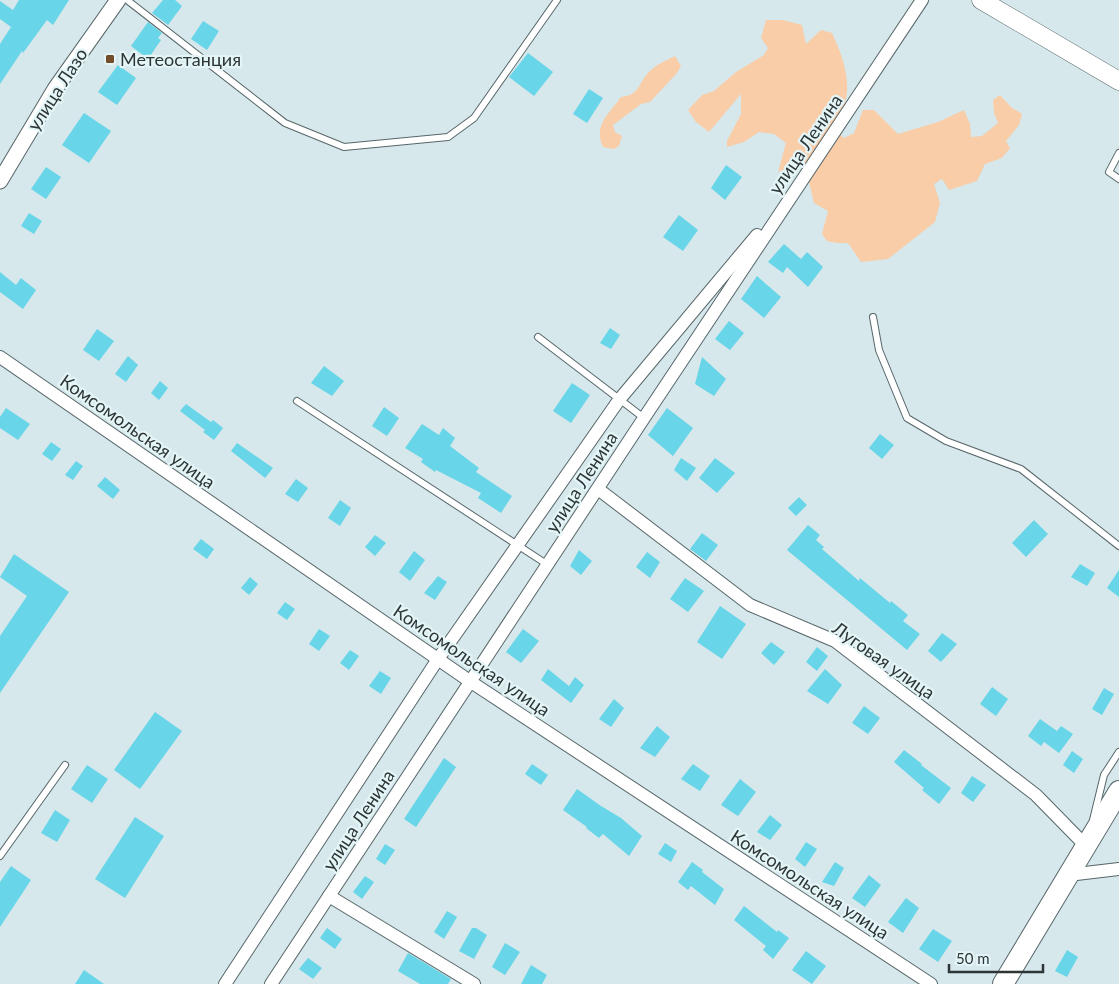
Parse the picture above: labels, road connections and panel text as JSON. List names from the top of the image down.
{
  "streets": {
    "street": [
      "улица Лазо",
      "улица Ленина",
      "Комсомольская улица",
      "Луговая улица"
    ]
  },
  "crossings": [
    ["улица Ленина", "Комсомольская улица"],
    ["улица Ленина", "Луговая улица"]
  ],
  "places": {
    "transit": ["Метеостанция"]
  },
  "scale_bar": "50 m"
}
